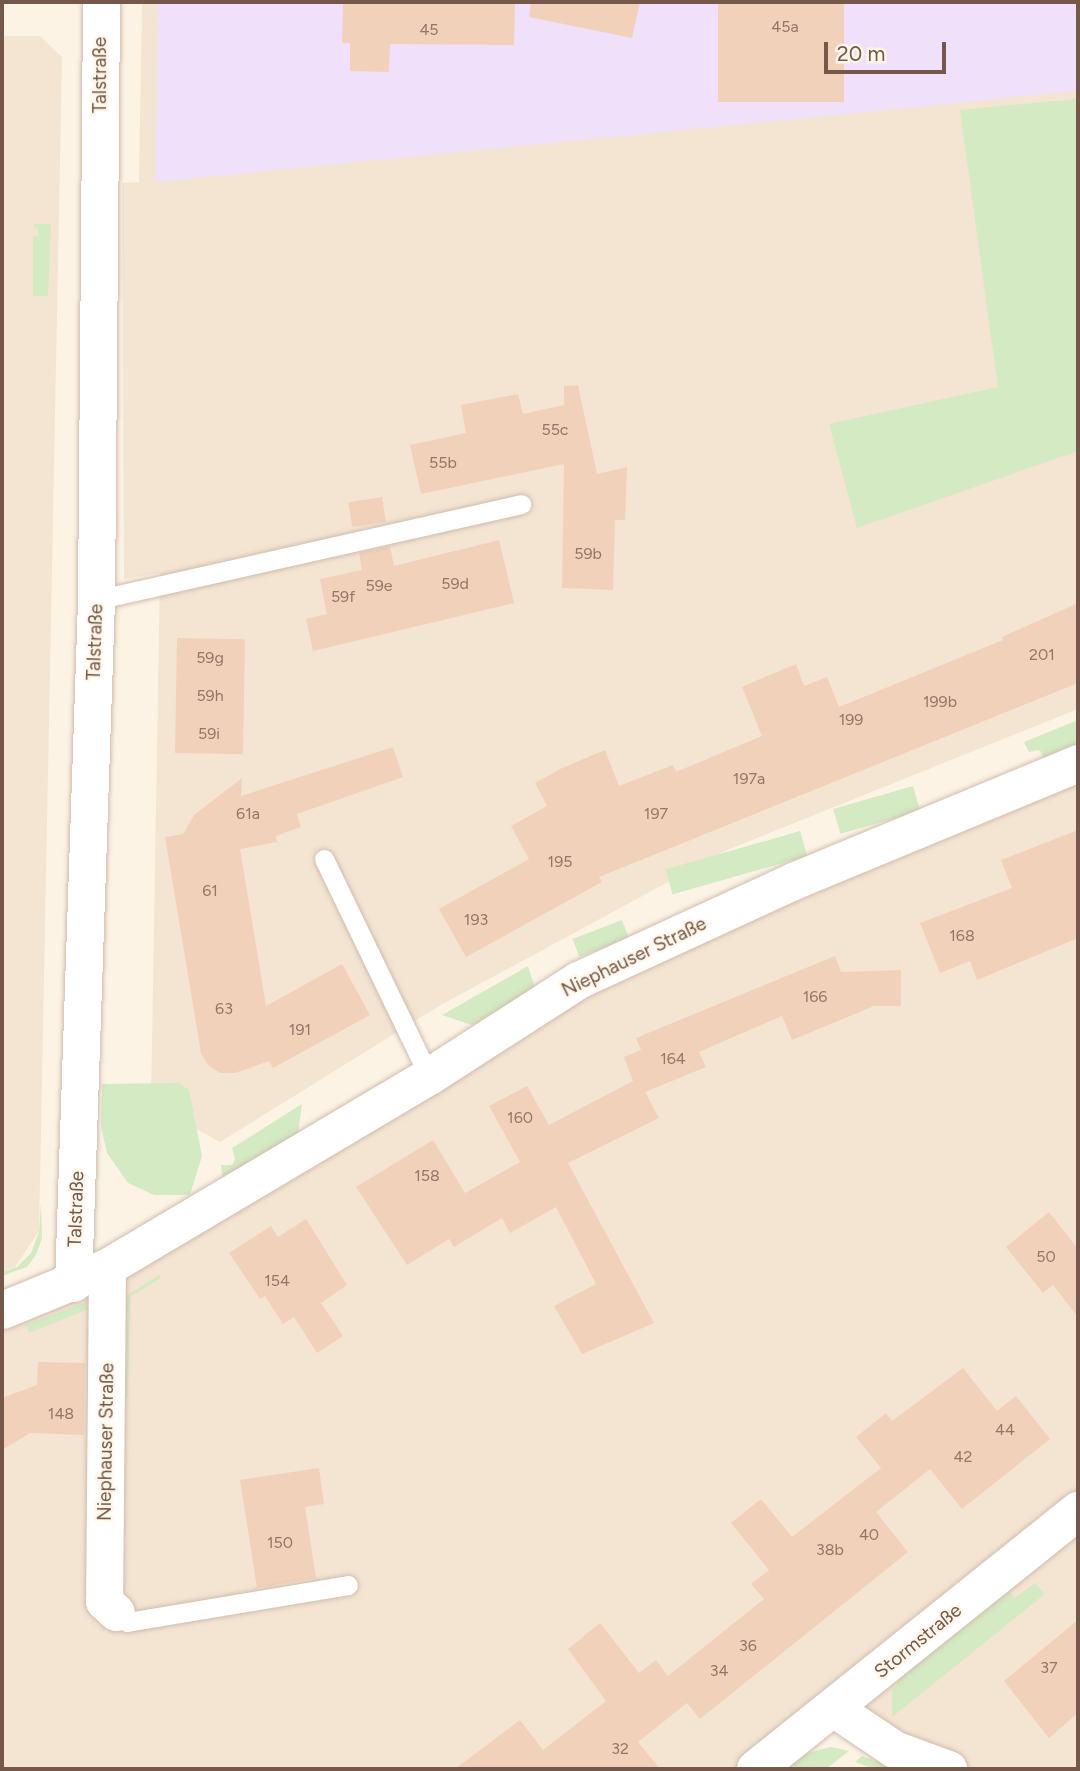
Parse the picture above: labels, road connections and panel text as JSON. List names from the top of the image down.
{
  "streets": {
    "street": ["Talstraße", "Niephauser Straße", "Stormstraße"]
  },
  "crossings": [
    ["Talstraße", "Niephauser Straße"]
  ],
  "house_numbers": [
    "45a",
    "45",
    "55c",
    "55b",
    "59b",
    "59d",
    "59e",
    "59f",
    "201",
    "59g",
    "59h",
    "199b",
    "199",
    "59i",
    "197a",
    "61a",
    "197",
    "195",
    "61",
    "193",
    "168",
    "166",
    "63",
    "191",
    "164",
    "160",
    "158",
    "50",
    "154",
    "148",
    "44",
    "42",
    "40",
    "150",
    "38b",
    "36",
    "37",
    "34",
    "32"
  ],
  "scale_bar": "20 m"
}
